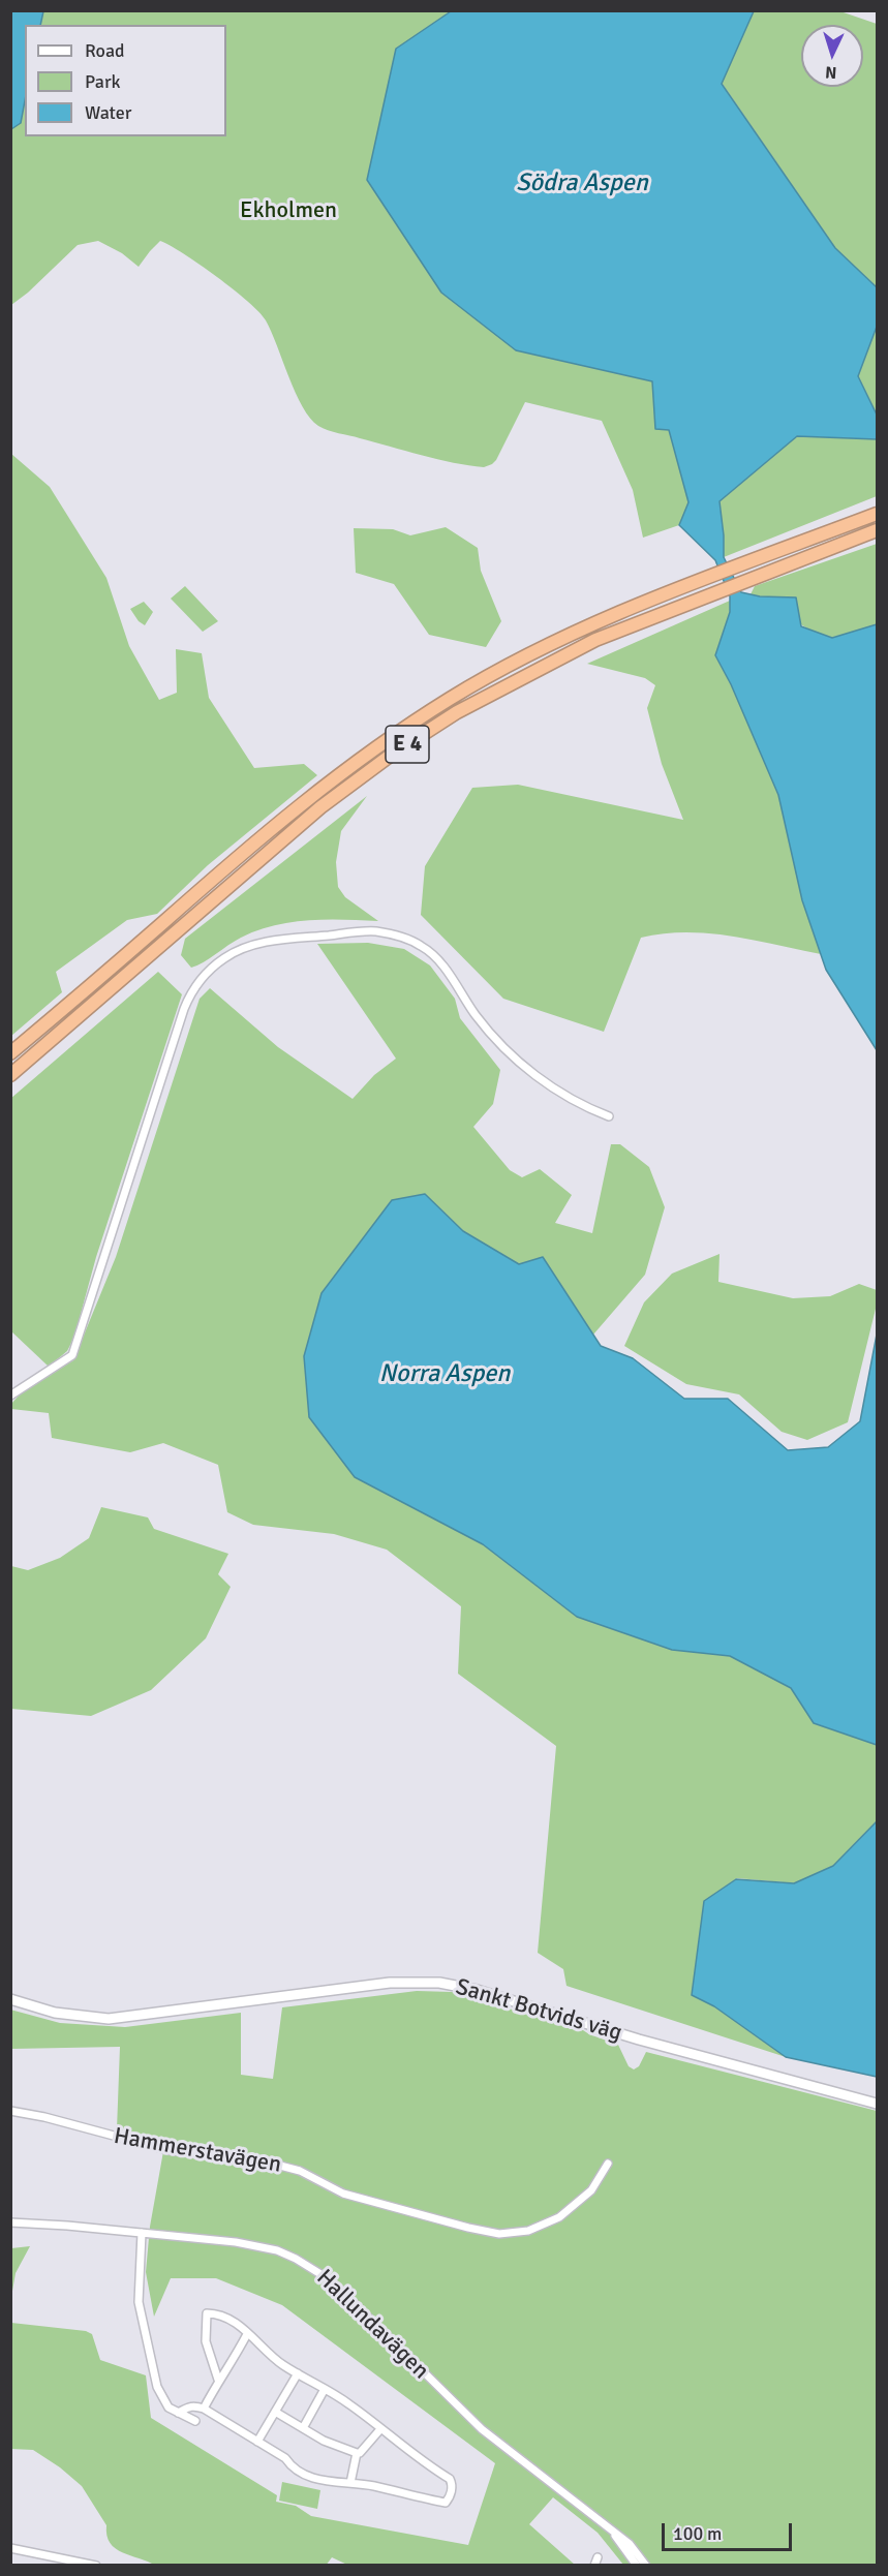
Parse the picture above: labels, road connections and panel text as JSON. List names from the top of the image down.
{
  "streets": {
    "highway": ["E 4"],
    "main road": ["Sankt Botvids väg"],
    "street": ["Hammerstavägen", "Hallundavägen"]
  },
  "water": ["Södra Aspen", "Norra Aspen"],
  "parks": ["Ekholmen"],
  "legend": ["Road", "Park", "Water"],
  "scale_bar": "100 m",
  "north": "bottom"
}
